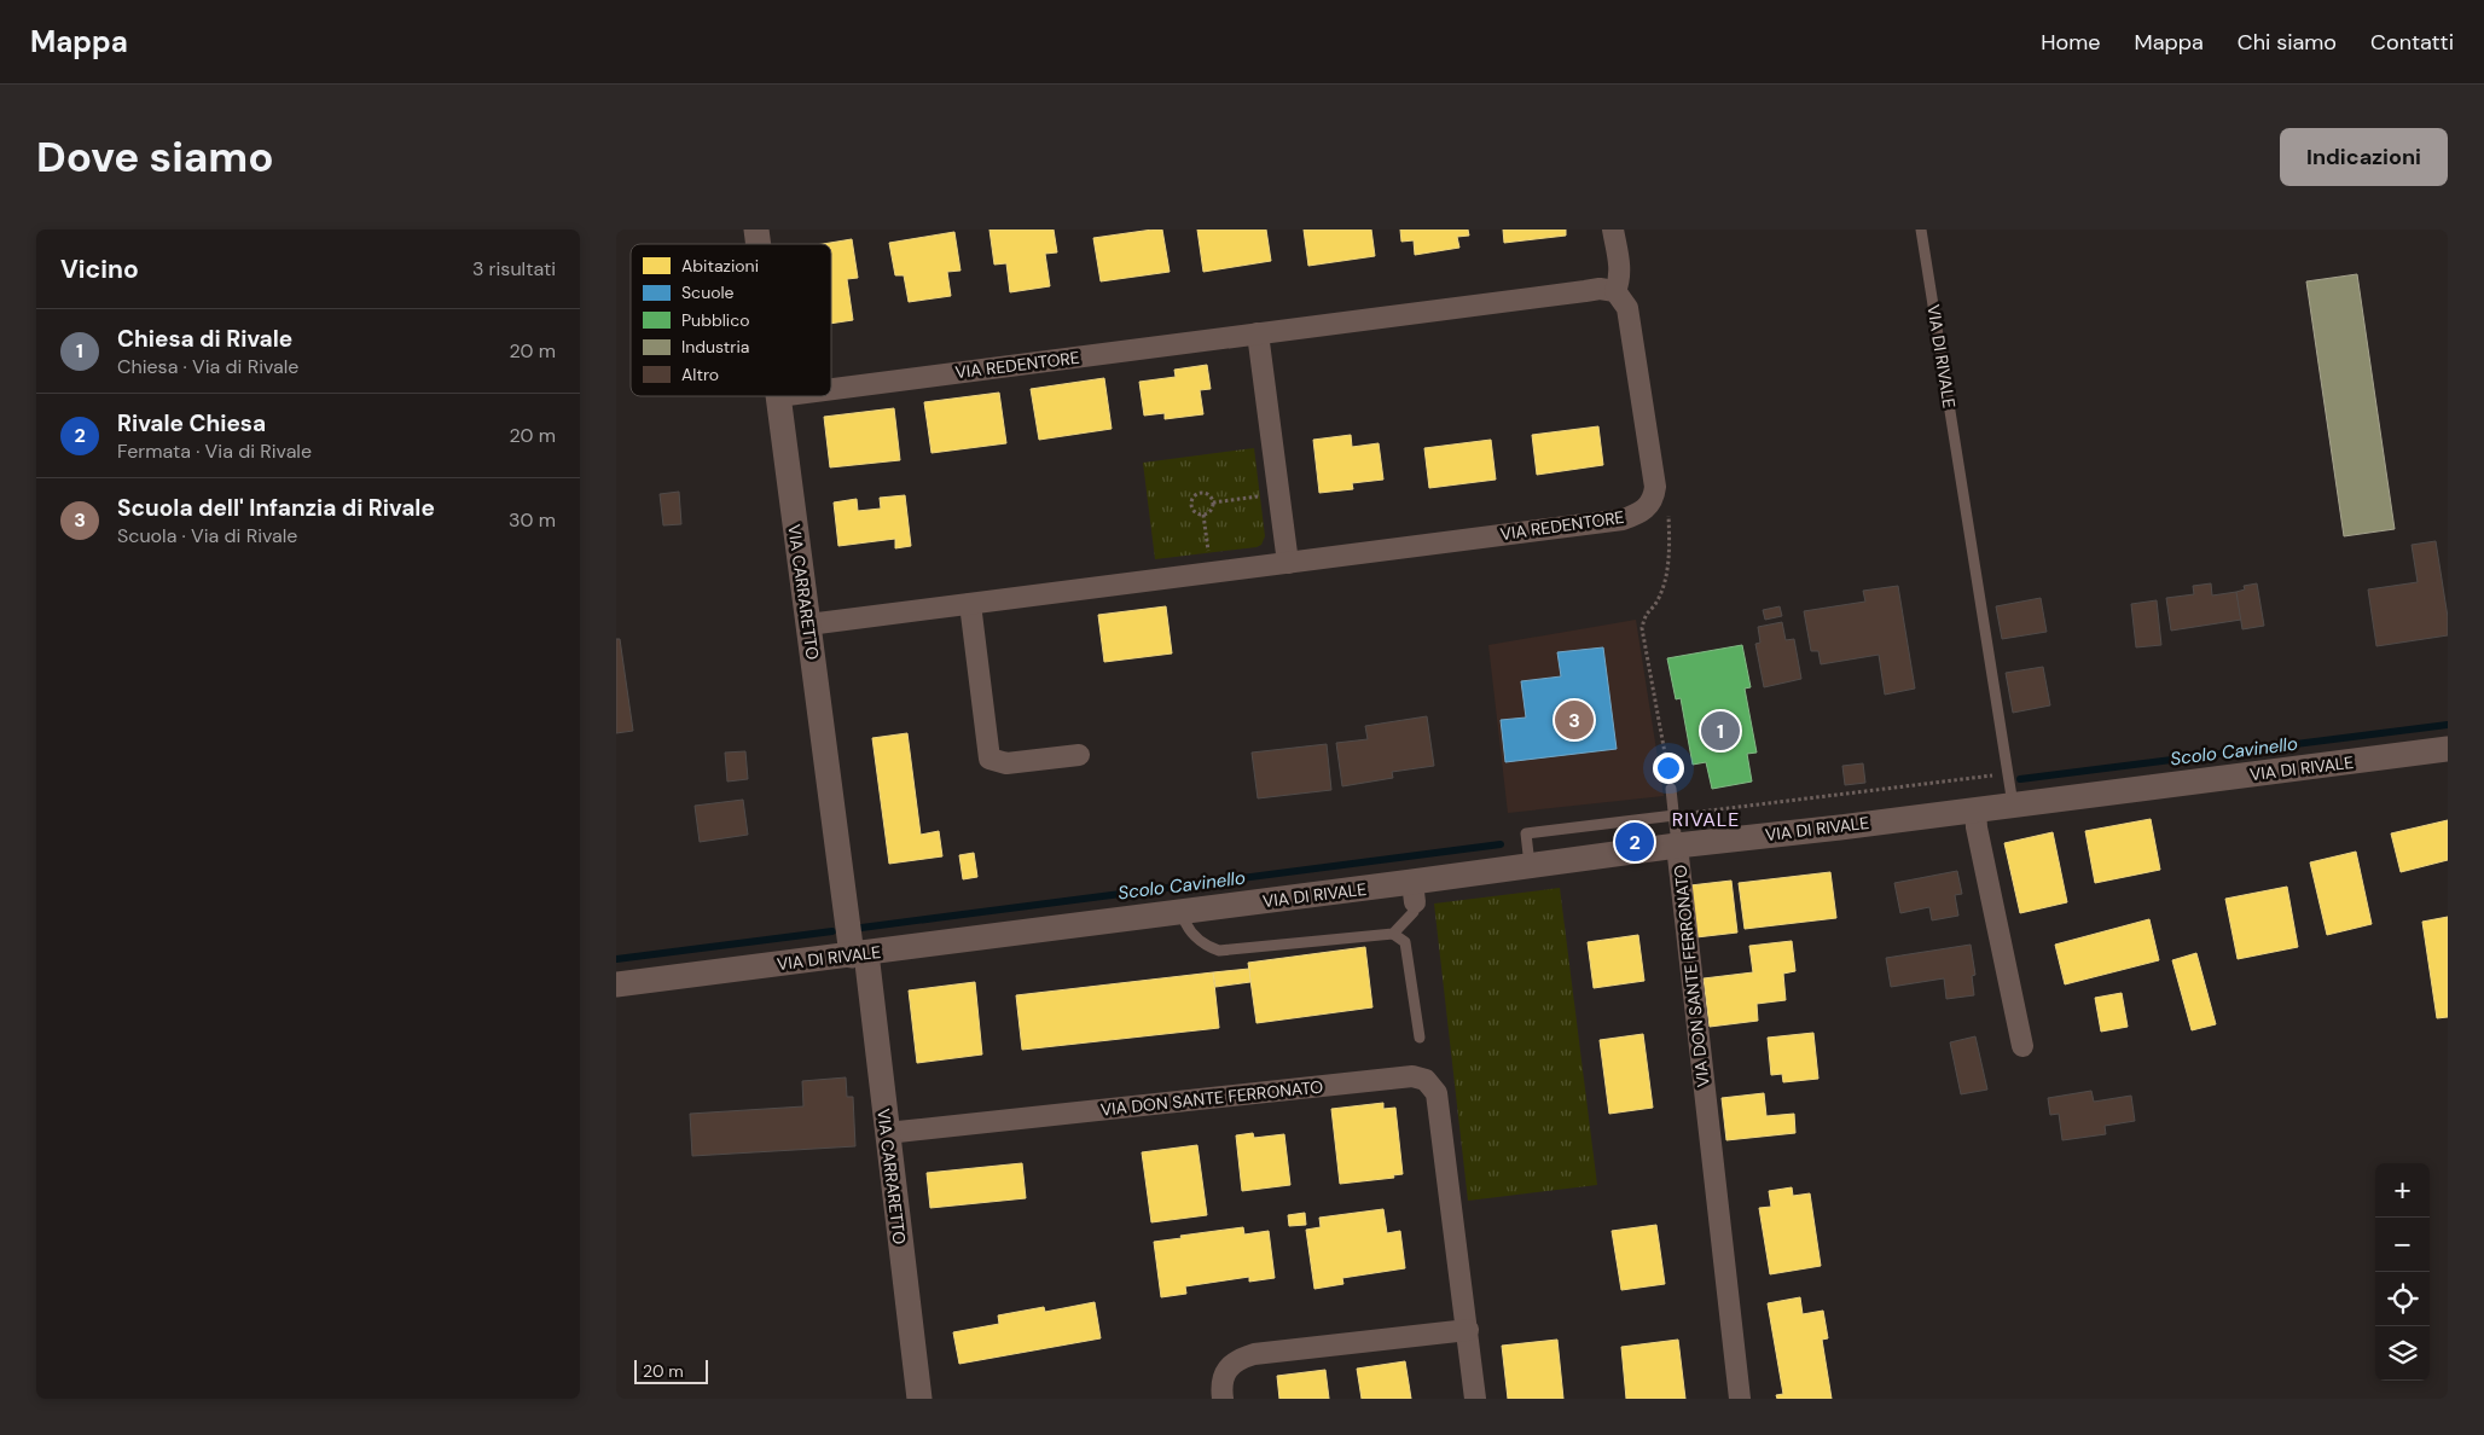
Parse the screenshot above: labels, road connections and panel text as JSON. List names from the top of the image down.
{
  "streets": {
    "street": [
      "VIA DI RIVALE",
      "VIA REDENTORE",
      "VIA CARRARETTO",
      "VIA DON SANTE FERRONATO"
    ]
  },
  "crossings": [
    ["VIA DI RIVALE", "VIA CARRARETTO"],
    ["VIA DI RIVALE", "VIA DON SANTE FERRONATO"],
    ["VIA REDENTORE", "VIA CARRARETTO"],
    ["VIA CARRARETTO", "VIA DON SANTE FERRONATO"]
  ],
  "districts": ["RIVALE"],
  "water": ["Scolo Cavinello"],
  "legend": [
    "Abitazioni",
    "Scuole",
    "Pubblico",
    "Industria",
    "Altro"
  ],
  "scale_bar": "20 m",
  "page": {
    "header": "Mappa",
    "nav": [
      "Home",
      "Mappa",
      "Chi siamo",
      "Contatti"
    ],
    "buttons": "Indicazioni",
    "title": "Dove siamo",
    "heading": ["Vicino", "3 risultati"],
    "list": [
      {
        "mark": "1",
        "name": "Chiesa di Rivale",
        "note": "Chiesa · Via di Rivale",
        "value": "20 m"
      },
      {
        "mark": "2",
        "name": "Rivale Chiesa",
        "note": "Fermata · Via di Rivale",
        "value": "20 m"
      },
      {
        "mark": "3",
        "name": "Scuola dell' Infanzia di Rivale",
        "note": "Scuola · Via di Rivale",
        "value": "30 m"
      }
    ],
    "pins": ["3", "1", "2"],
    "map_buttons": ["+", "−"],
    "scale": "20 m"
  }
}
